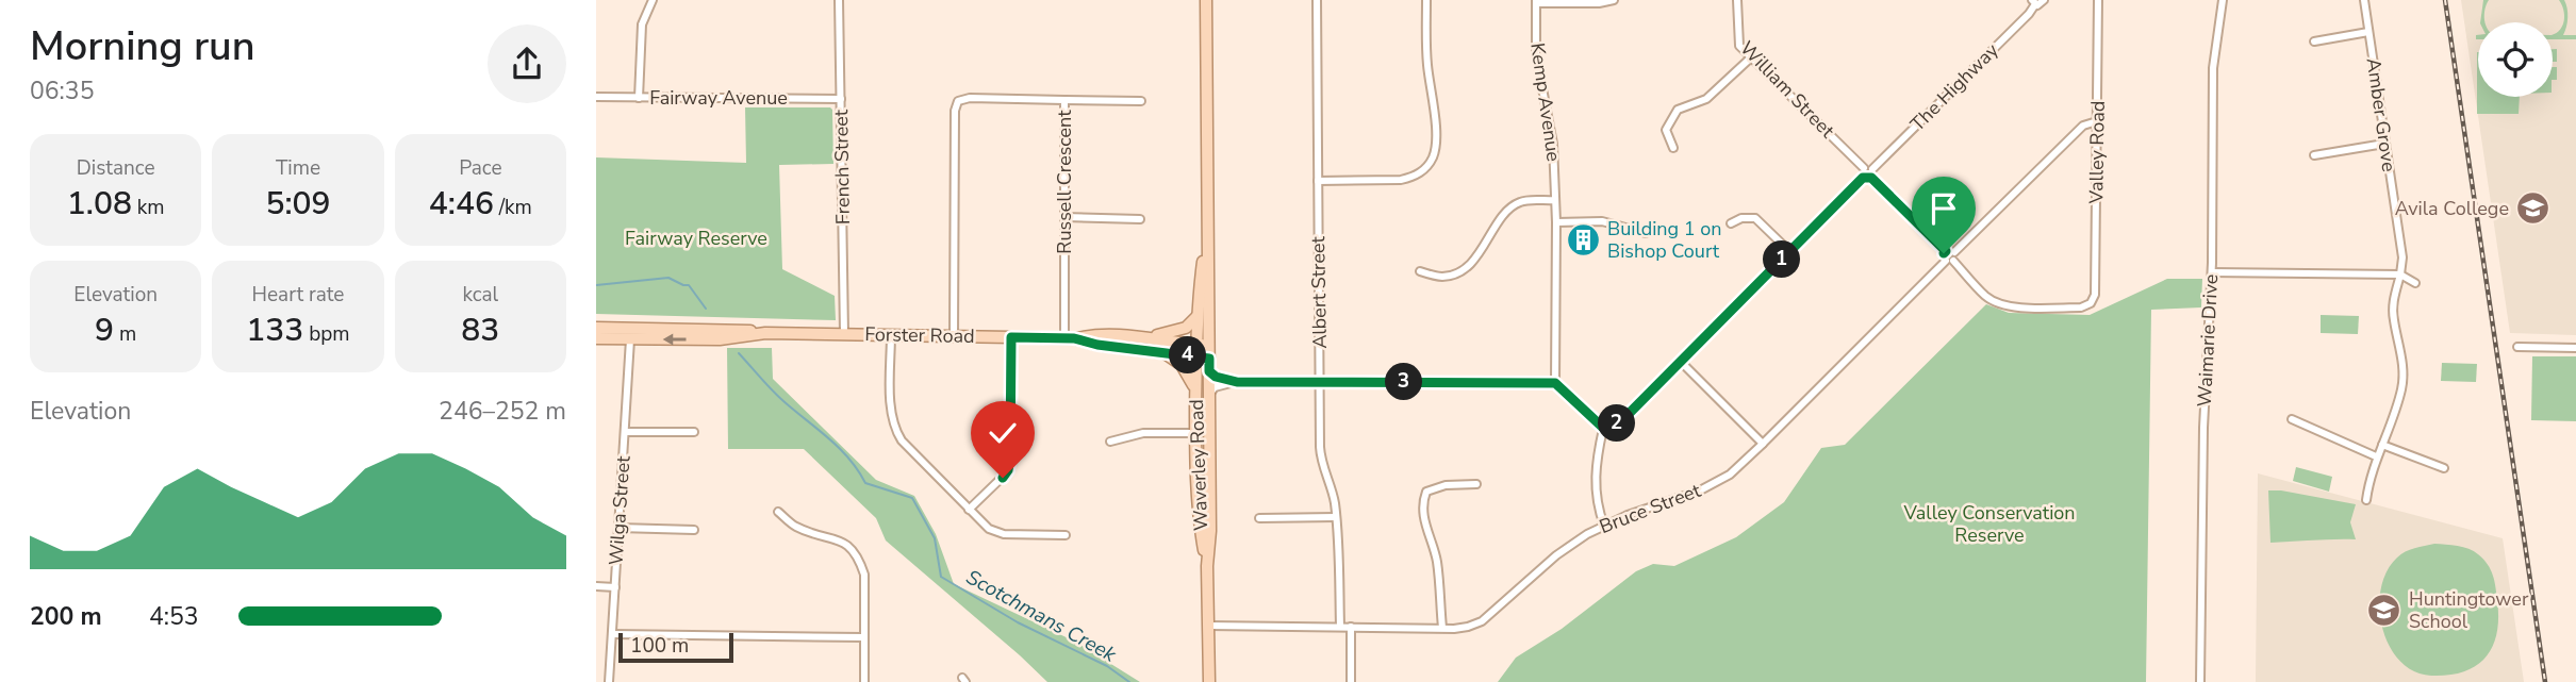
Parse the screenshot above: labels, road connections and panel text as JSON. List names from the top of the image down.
{
  "streets": {
    "main road": ["Forster Road", "Waverley Road"],
    "street": [
      "The Highway",
      "William Street",
      "Fairway Avenue",
      "Kemp Avenue",
      "Amber Grove",
      "Valley Road",
      "French Street",
      "Russell Crescent",
      "Albert Street",
      "Waimarie Drive",
      "Bruce Street",
      "Wilga Street"
    ]
  },
  "crossings": [
    ["The Highway", "William Street"],
    ["Fairway Avenue", "French Street"],
    ["Valley Road", "Bruce Street"],
    ["French Street", "Forster Road"],
    ["Russell Crescent", "Forster Road"],
    ["Albert Street", "Bruce Street"],
    ["Forster Road", "Waverley Road"],
    ["Forster Road", "Wilga Street"],
    ["Waverley Road", "Bruce Street"]
  ],
  "water": ["Scotchmans Creek"],
  "parks": ["Fairway Reserve", "Valley Conservation Reserve"],
  "places": {
    "school or university": ["Avila College", "Huntingtower School"],
    "building": ["Building 1 on Bishop Court"]
  },
  "scale_bar": "100 m",
  "page": {
    "heading": ["Morning run", "06:35"],
    "stats": [
      ["Distance", "1.08 km"],
      ["Time", "5:09"],
      ["Pace", "4:46 /km"],
      ["Elevation", "9 m"],
      ["Heart rate", "133 bpm"],
      ["kcal", "83"]
    ],
    "pins": [
      "1",
      "4",
      "3",
      "2"
    ],
    "chart": ["Elevation", "246–252 m"],
    "list": [
      {
        "name": "200 m",
        "note": "4:53"
      }
    ],
    "scale": "100 m"
  }
}
